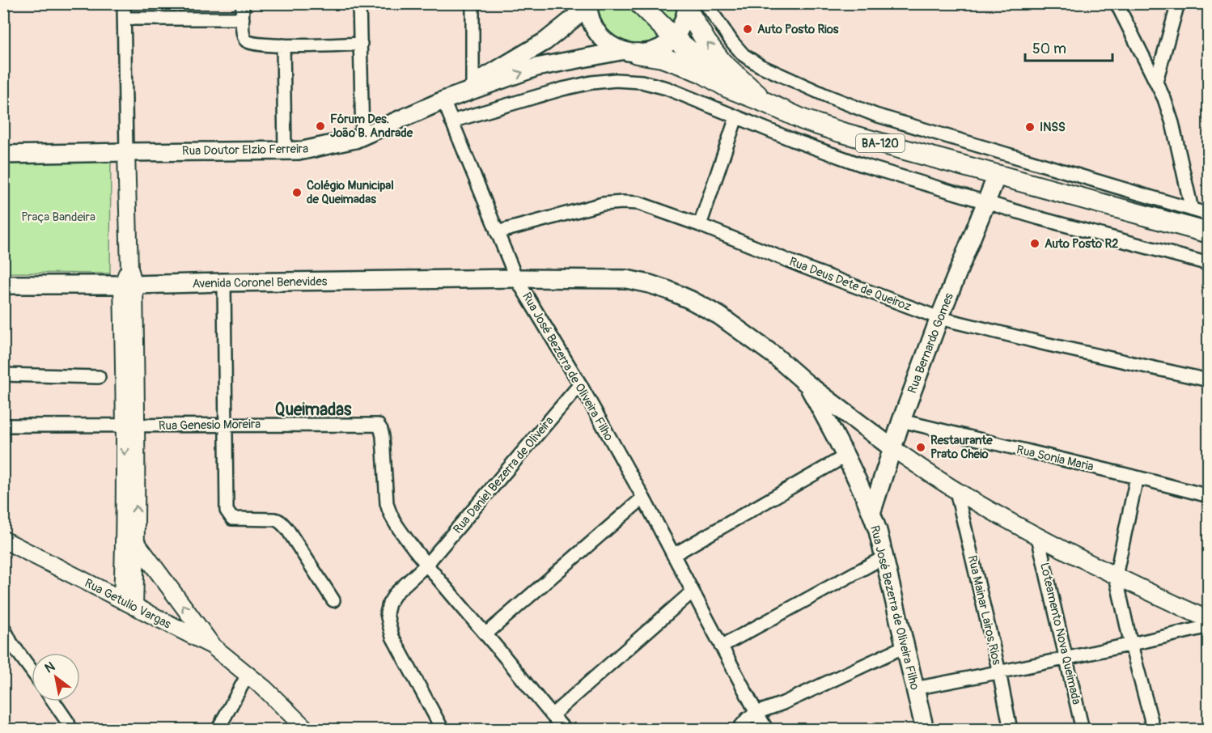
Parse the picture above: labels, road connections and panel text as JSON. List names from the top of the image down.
{
  "streets": {
    "main road": [
      "BA-120",
      "Rua Doutor Elzio Ferreira",
      "Avenida Coronel Benevides",
      "Rua Bernardo Gomes",
      "Rua José Bezerra de Oliveira Filho"
    ],
    "street": [
      "Rua Deus Dete de Queiroz",
      "Rua Genesio Moreira",
      "Rua Sonia Maria",
      "Rua Daniel Bezerra de Oliveira",
      "Rua Getulio Vargas",
      "Rua Mainar Lairos Rios",
      "Loteamento Nova Queimada"
    ]
  },
  "crossings": [
    ["BA-120", "Rua Bernardo Gomes"],
    ["Avenida Coronel Benevides", "Rua José Bezerra de Oliveira Filho"],
    ["Rua Deus Dete de Queiroz", "Rua Bernardo Gomes"],
    ["Rua Bernardo Gomes", "Rua José Bezerra de Oliveira Filho"],
    ["Rua Bernardo Gomes", "Rua Sonia Maria"],
    ["Rua Bernardo Gomes", "Loteamento Nova Queimada"],
    ["Rua José Bezerra de Oliveira Filho", "Rua Daniel Bezerra de Oliveira"],
    ["Rua José Bezerra de Oliveira Filho", "Loteamento Nova Queimada"],
    ["Rua Genesio Moreira", "Rua Daniel Bezerra de Oliveira"],
    ["Rua Mainar Lairos Rios", "Loteamento Nova Queimada"]
  ],
  "districts": ["Queimadas"],
  "parks": ["Praça Bandeira"],
  "places": [
    "Auto Posto Rios",
    "Fórum Des. João B. Andrade",
    "INSS",
    "Colégio Municipal de Queimadas",
    "Auto Posto R2",
    "Restaurante Prato Cheio"
  ],
  "scale_bar": "50 m",
  "north": "top left"
}
